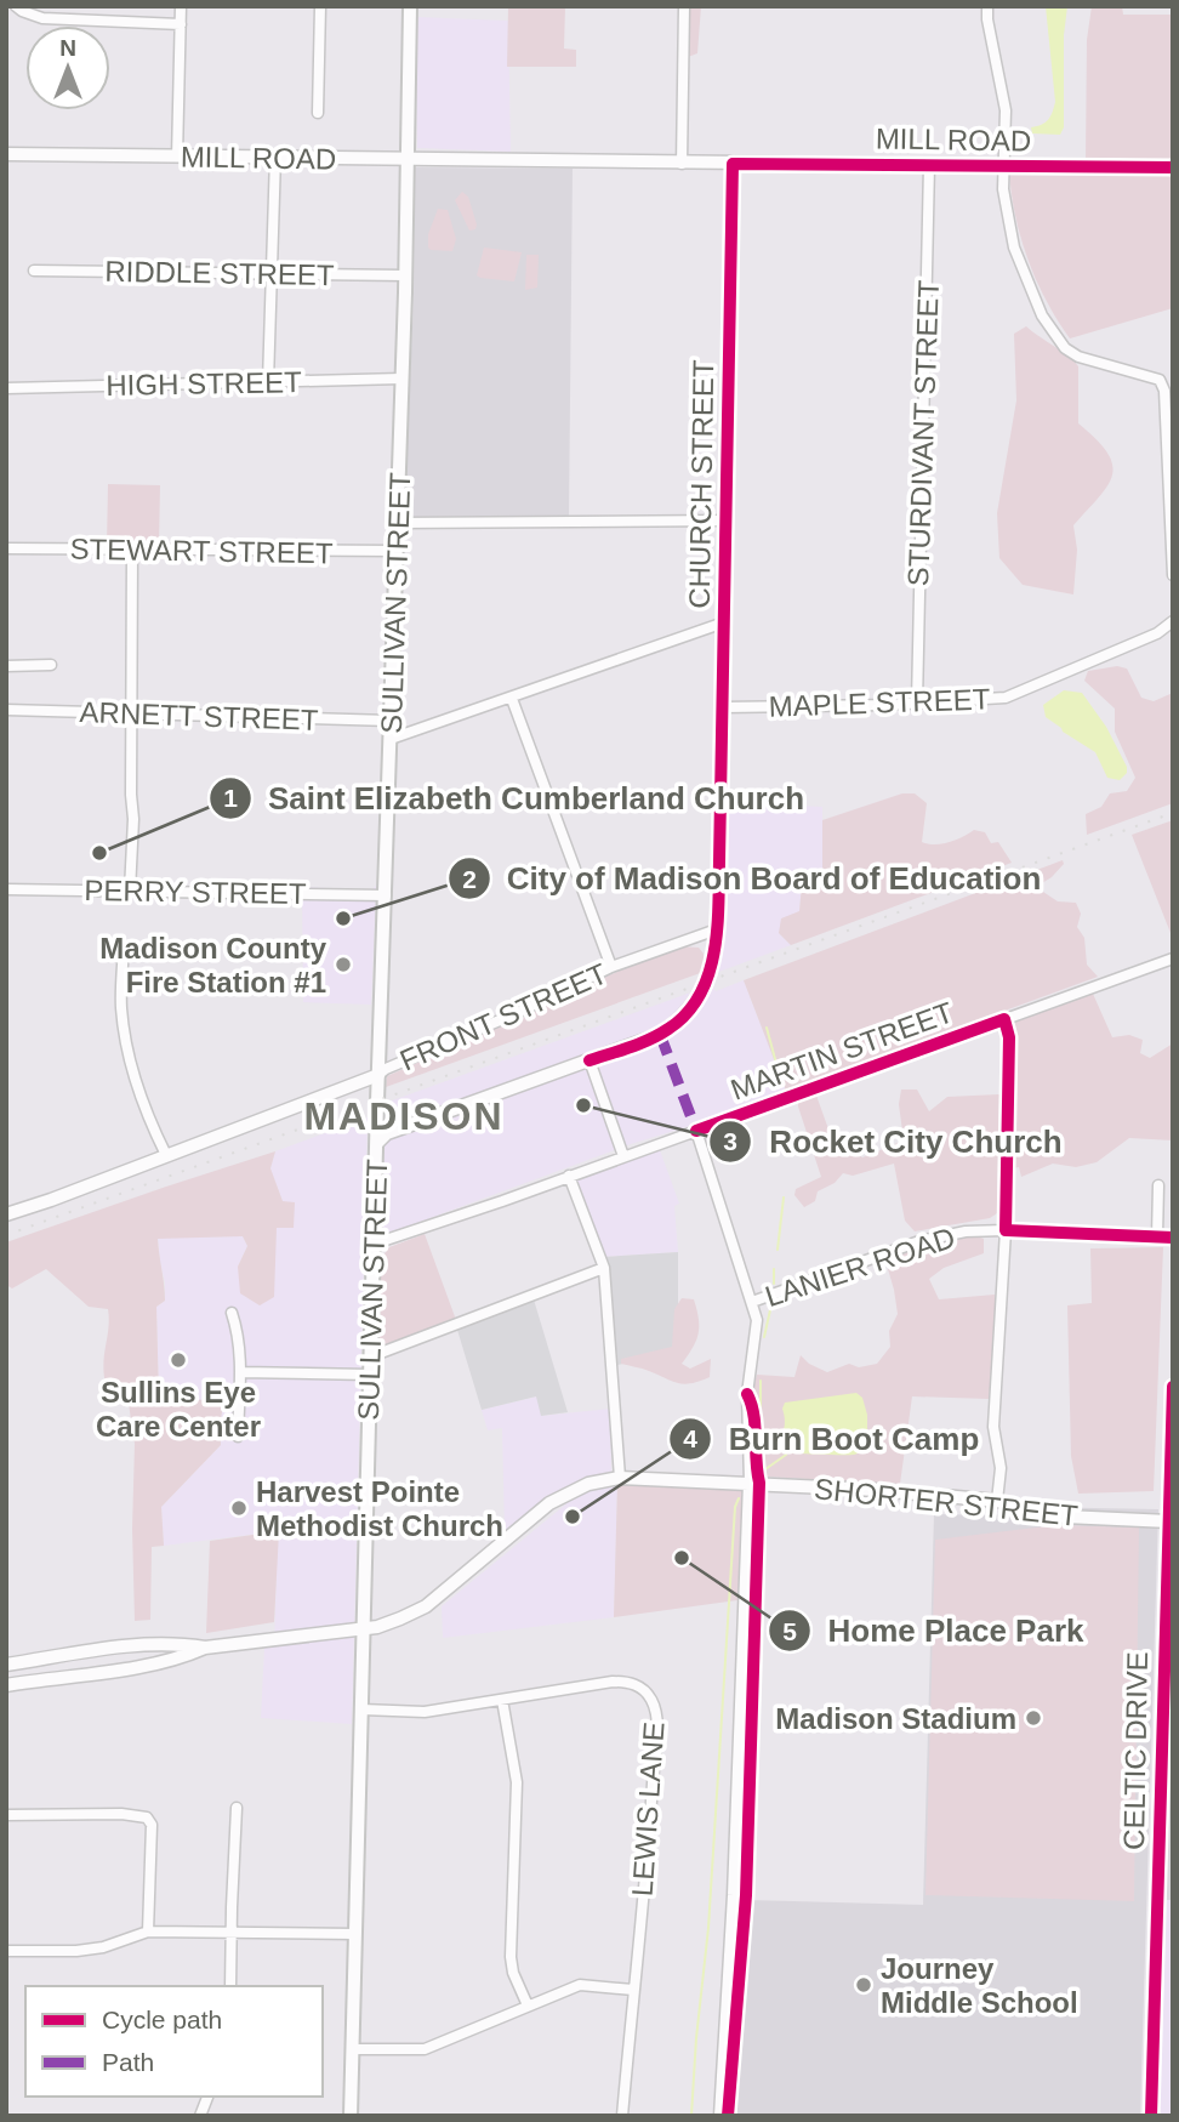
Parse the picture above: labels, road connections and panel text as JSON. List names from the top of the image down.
{
  "streets": {
    "main road": ["SULLIVAN STREET"],
    "street": [
      "MILL ROAD",
      "RIDDLE STREET",
      "HIGH STREET",
      "STURDIVANT STREET",
      "CHURCH STREET",
      "STEWART STREET",
      "MAPLE STREET",
      "ARNETT STREET",
      "PERRY STREET",
      "FRONT STREET",
      "MARTIN STREET",
      "LANIER ROAD",
      "SHORTER STREET",
      "CELTIC DRIVE",
      "LEWIS LANE"
    ]
  },
  "crossings": [
    ["MILL ROAD", "STURDIVANT STREET"],
    ["MILL ROAD", "CHURCH STREET"],
    ["MILL ROAD", "SULLIVAN STREET"],
    ["RIDDLE STREET", "SULLIVAN STREET"],
    ["HIGH STREET", "SULLIVAN STREET"],
    ["STURDIVANT STREET", "MAPLE STREET"],
    ["CHURCH STREET", "SULLIVAN STREET"],
    ["CHURCH STREET", "MAPLE STREET"],
    ["CHURCH STREET", "FRONT STREET"],
    ["STEWART STREET", "SULLIVAN STREET"],
    ["SULLIVAN STREET", "ARNETT STREET"],
    ["SULLIVAN STREET", "PERRY STREET"],
    ["SULLIVAN STREET", "FRONT STREET"],
    ["SULLIVAN STREET", "MARTIN STREET"],
    ["SULLIVAN STREET", "SHORTER STREET"],
    ["SULLIVAN STREET", "LEWIS LANE"],
    ["SHORTER STREET", "CELTIC DRIVE"]
  ],
  "districts": ["MADISON"],
  "places": [
    "Saint Elizabeth Cumberland Church",
    "City of Madison Board of Education",
    "Madison County Fire Station #1",
    "Rocket City Church",
    "Sullins Eye Care Center",
    "Harvest Pointe Methodist Church",
    "Burn Boot Camp",
    "Home Place Park",
    "Madison Stadium",
    "Journey Middle School"
  ],
  "legend": ["Cycle path", "Path"],
  "north": "top"
}
